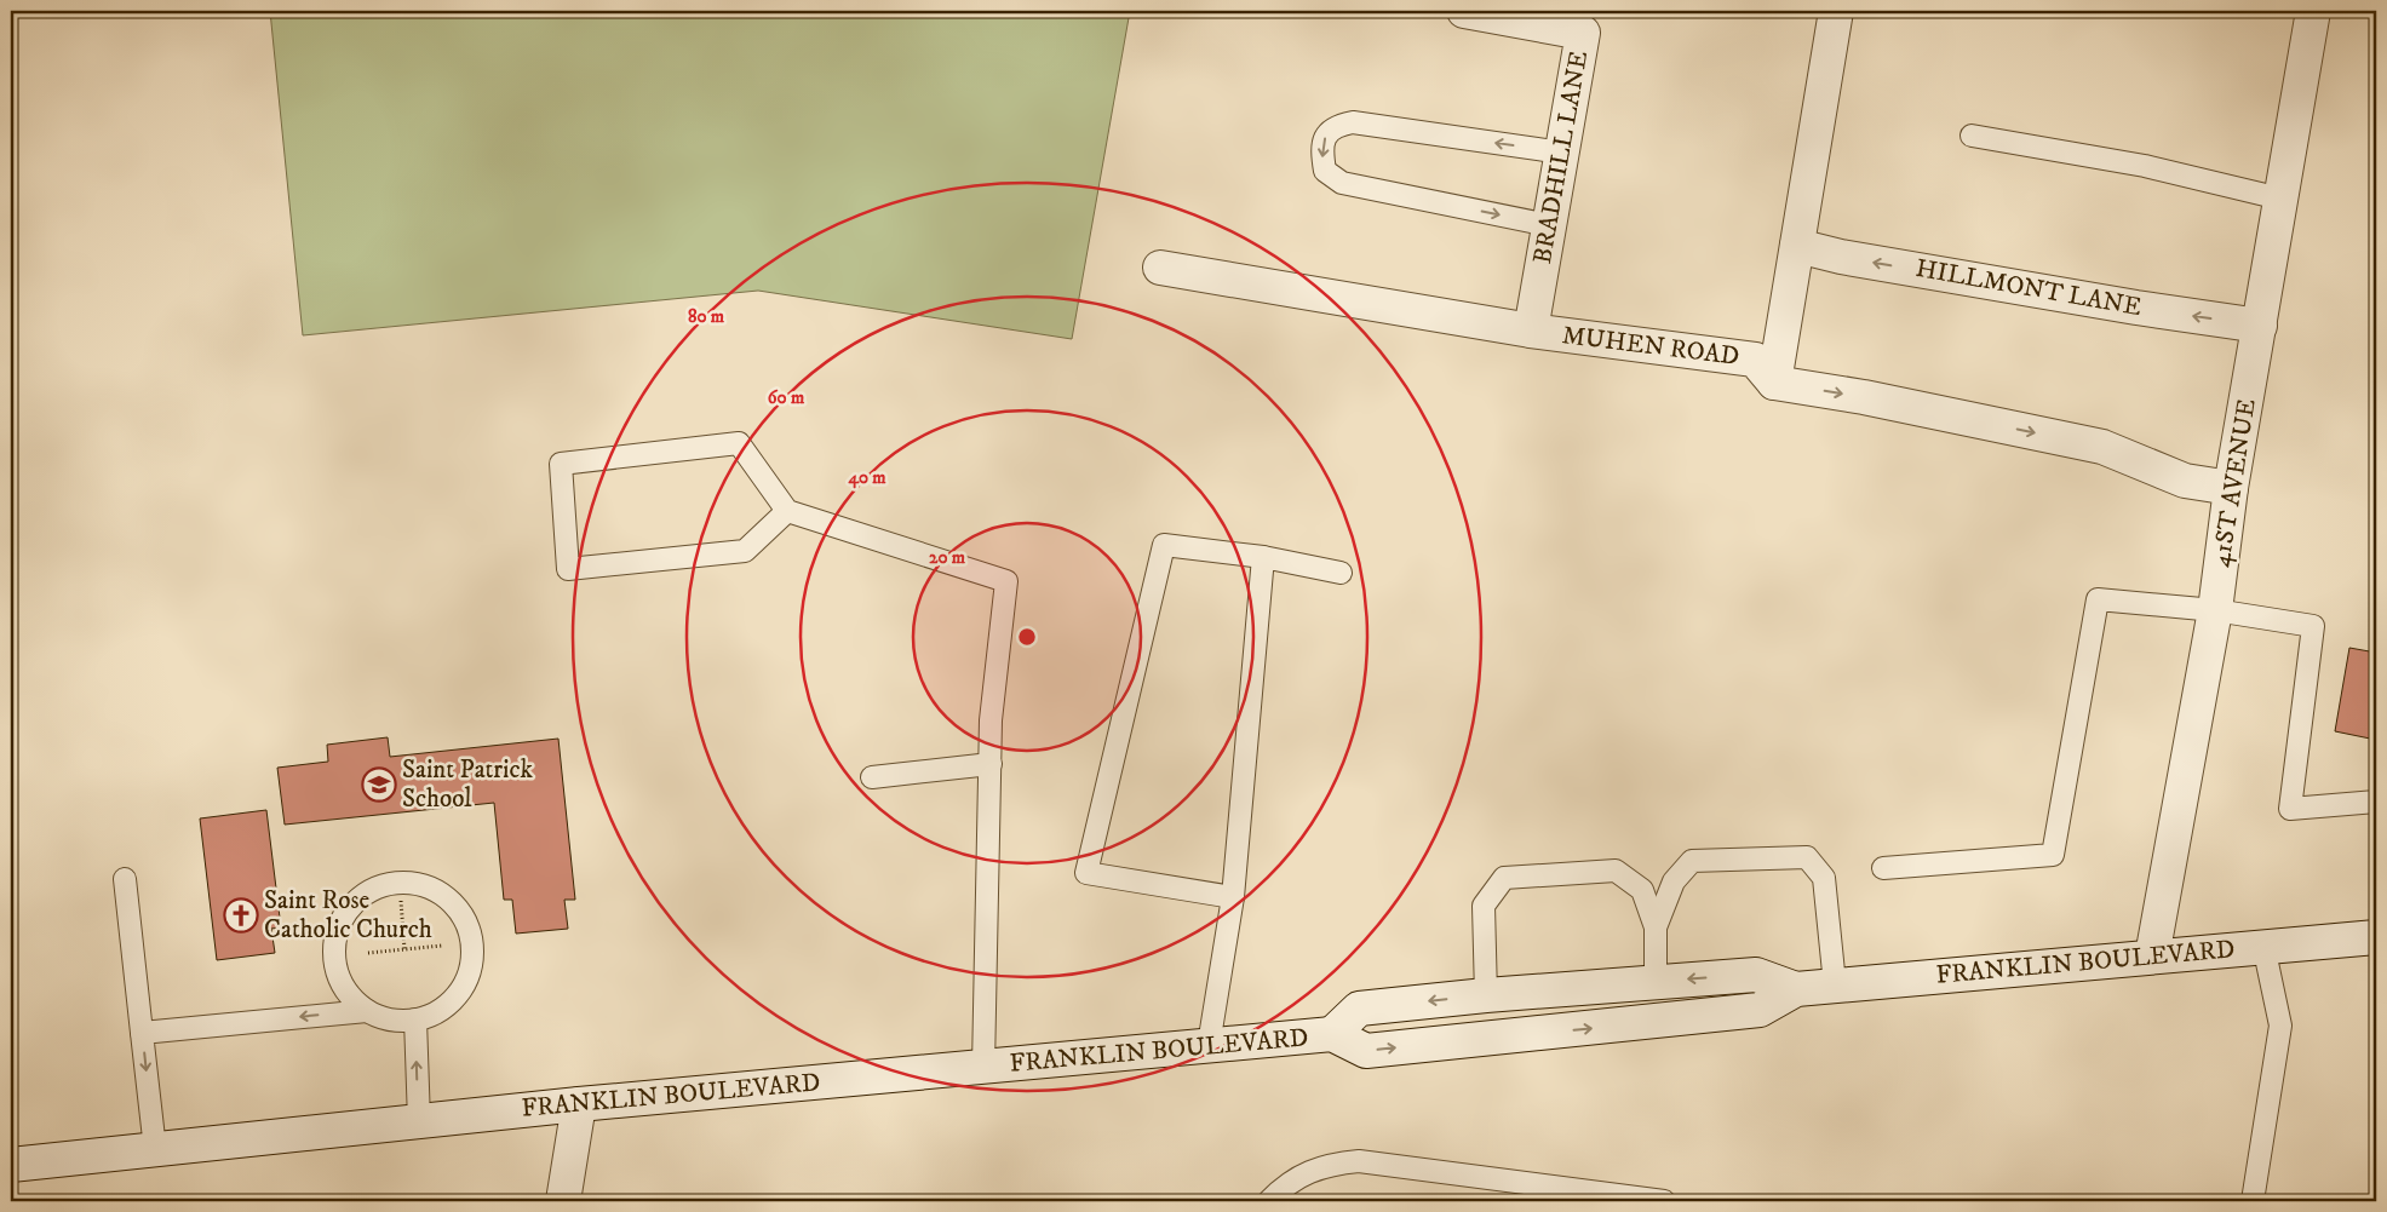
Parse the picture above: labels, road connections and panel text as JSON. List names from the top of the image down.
{
  "streets": {
    "street": [
      "BRADHILL LANE",
      "HILLMONT LANE",
      "MUHEN ROAD",
      "41ST AVENUE",
      "FRANKLIN BOULEVARD"
    ]
  },
  "crossings": [
    ["BRADHILL LANE", "MUHEN ROAD"],
    ["HILLMONT LANE", "41ST AVENUE"],
    ["41ST AVENUE", "FRANKLIN BOULEVARD"]
  ],
  "places": {
    "school or university": ["Saint Patrick School"],
    "church": ["Saint Rose Catholic Church"]
  },
  "rings": [
    "80 m",
    "60 m",
    "40 m",
    "20 m"
  ]
}
